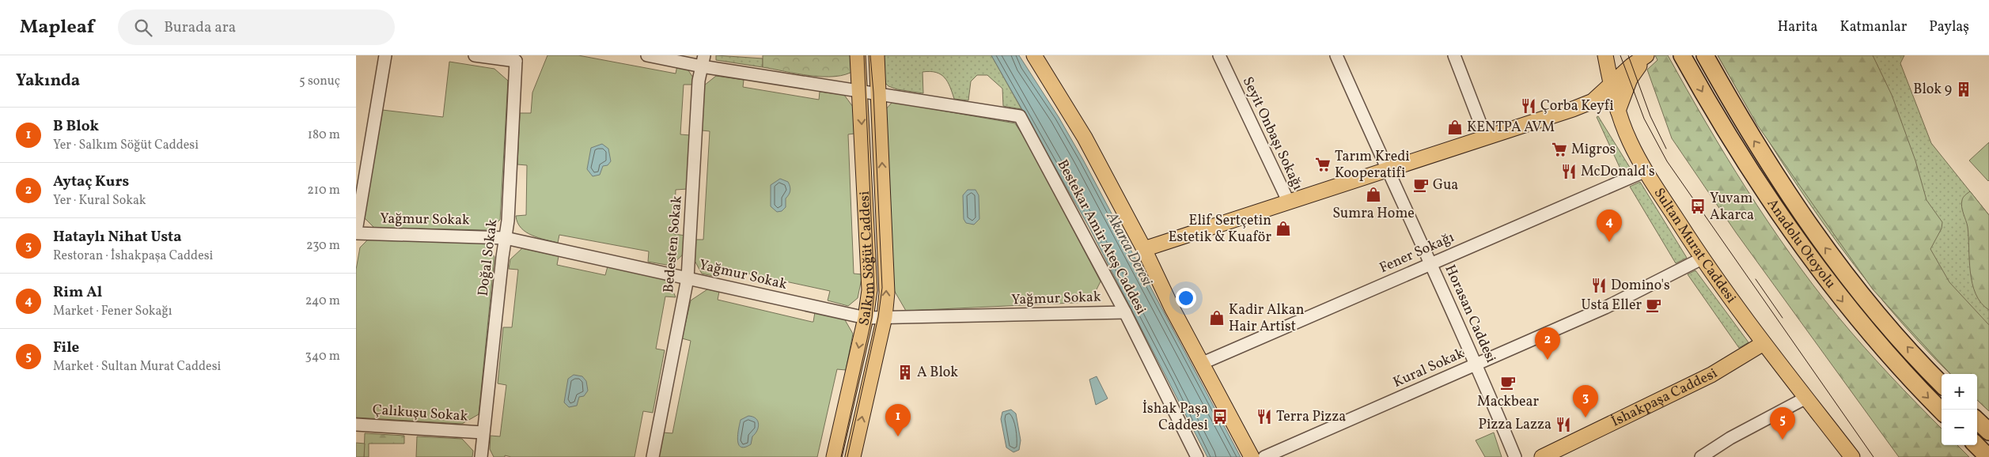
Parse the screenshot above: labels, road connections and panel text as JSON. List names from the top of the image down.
{
  "streets": {
    "highway": ["Anadolu Otoyolu"],
    "main road": ["Sultan Murat Caddesi", "Salkım Söğüt Caddesi", "İshakpaşa Caddesi"],
    "street": [
      "Seyit Onbaşı Sokağı",
      "Yağmur Sokak",
      "Bestekar Amir Ateş Caddesi",
      "Bedesten Sokak",
      "Fener Sokağı",
      "Doğal Sokak",
      "Horasan Caddesi",
      "Kural Sokak",
      "Çalıkuşu Sokak"
    ]
  },
  "crossings": [
    ["Yağmur Sokak", "Bestekar Amir Ateş Caddesi"],
    ["Yağmur Sokak", "Bedesten Sokak"],
    ["Yağmur Sokak", "Doğal Sokak"],
    ["Yağmur Sokak", "Salkım Söğüt Caddesi"],
    ["Sultan Murat Caddesi", "Fener Sokağı"],
    ["Sultan Murat Caddesi", "Kural Sokak"],
    ["Sultan Murat Caddesi", "İshakpaşa Caddesi"],
    ["Fener Sokağı", "Horasan Caddesi"],
    ["Doğal Sokak", "Çalıkuşu Sokak"],
    ["Horasan Caddesi", "Kural Sokak"]
  ],
  "water": ["Akarca Deresi"],
  "places": {
    "building": ["Blok 9", "A Blok"],
    "restaurant": [
      "Çorba Keyfi",
      "McDonald's",
      "Domino's",
      "Terra Pizza",
      "Pizza Lazza"
    ],
    "shop": [
      "KENTPA AVM",
      "Sumra Home",
      "Elif Sertçetin Estetik & Kuaför",
      "Kadir Alkan Hair Artist"
    ],
    "supermarket": ["Migros", "Tarım Kredi Kooperatifi"],
    "cafe": ["Gua", "Usta Eller", "Mackbear"],
    "bus stop": ["Yuvam Akarca", "İshak Paşa Caddesi"]
  },
  "page": {
    "header": "Mapleaf",
    "search": "Burada ara",
    "nav": ["Harita", "Katmanlar", "Paylaş"],
    "heading": ["Yakında", "5 sonuç"],
    "list": [
      {
        "mark": "1",
        "name": "B Blok",
        "note": "Yer · Salkım Söğüt Caddesi",
        "value": "180 m"
      },
      {
        "mark": "2",
        "name": "Aytaç Kurs",
        "note": "Yer · Kural Sokak",
        "value": "210 m"
      },
      {
        "mark": "3",
        "name": "Hataylı Nihat Usta",
        "note": "Restoran · İshakpaşa Caddesi",
        "value": "230 m"
      },
      {
        "mark": "4",
        "name": "Rim Al",
        "note": "Market · Fener Sokağı",
        "value": "240 m"
      },
      {
        "mark": "5",
        "name": "File",
        "note": "Market · Sultan Murat Caddesi",
        "value": "340 m"
      }
    ],
    "pins": [
      "4",
      "2",
      "3",
      "1",
      "5"
    ],
    "map_buttons": ["+", "−"]
  }
}
